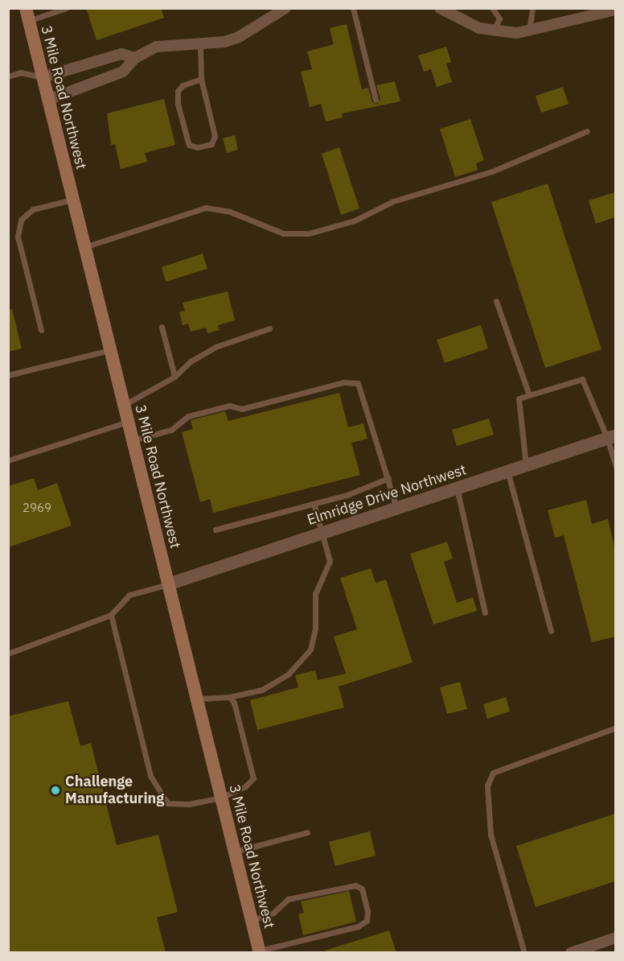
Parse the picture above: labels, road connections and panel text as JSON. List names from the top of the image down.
{
  "streets": {
    "main road": ["3 Mile Road Northwest"],
    "street": ["Elmridge Drive Northwest"]
  },
  "crossings": [
    ["3 Mile Road Northwest", "Elmridge Drive Northwest"]
  ],
  "places": ["Challenge Manufacturing"],
  "house_numbers": ["2969"]
}
